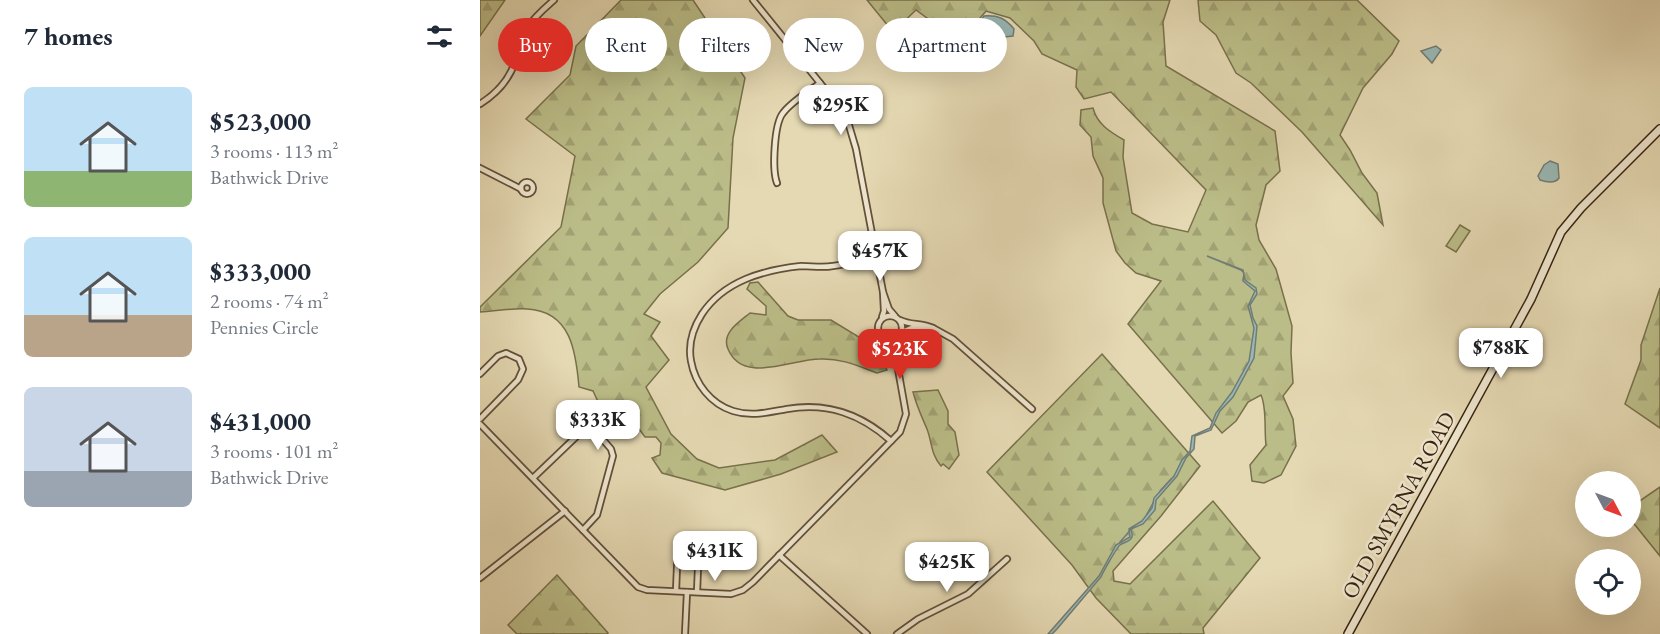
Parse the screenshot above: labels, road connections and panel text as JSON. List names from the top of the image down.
{
  "streets": {
    "street": ["OLD SMYRNA ROAD"]
  },
  "north": "bottom right",
  "page": {
    "heading": "7 homes",
    "chip": [
      "Buy",
      "Rent",
      "Filters",
      "New",
      "Apartment"
    ],
    "list": [
      {
        "name": "$523,000",
        "note": "3 rooms · 113 m² · Bathwick Drive"
      },
      {
        "name": "$333,000",
        "note": "2 rooms · 74 m² · Pennies Circle"
      },
      {
        "name": "$431,000",
        "note": "3 rooms · 101 m² · Bathwick Drive"
      }
    ],
    "price": [
      "$295K",
      "$457K",
      "$788K",
      "$523K",
      "$333K",
      "$431K",
      "$425K"
    ]
  }
}
